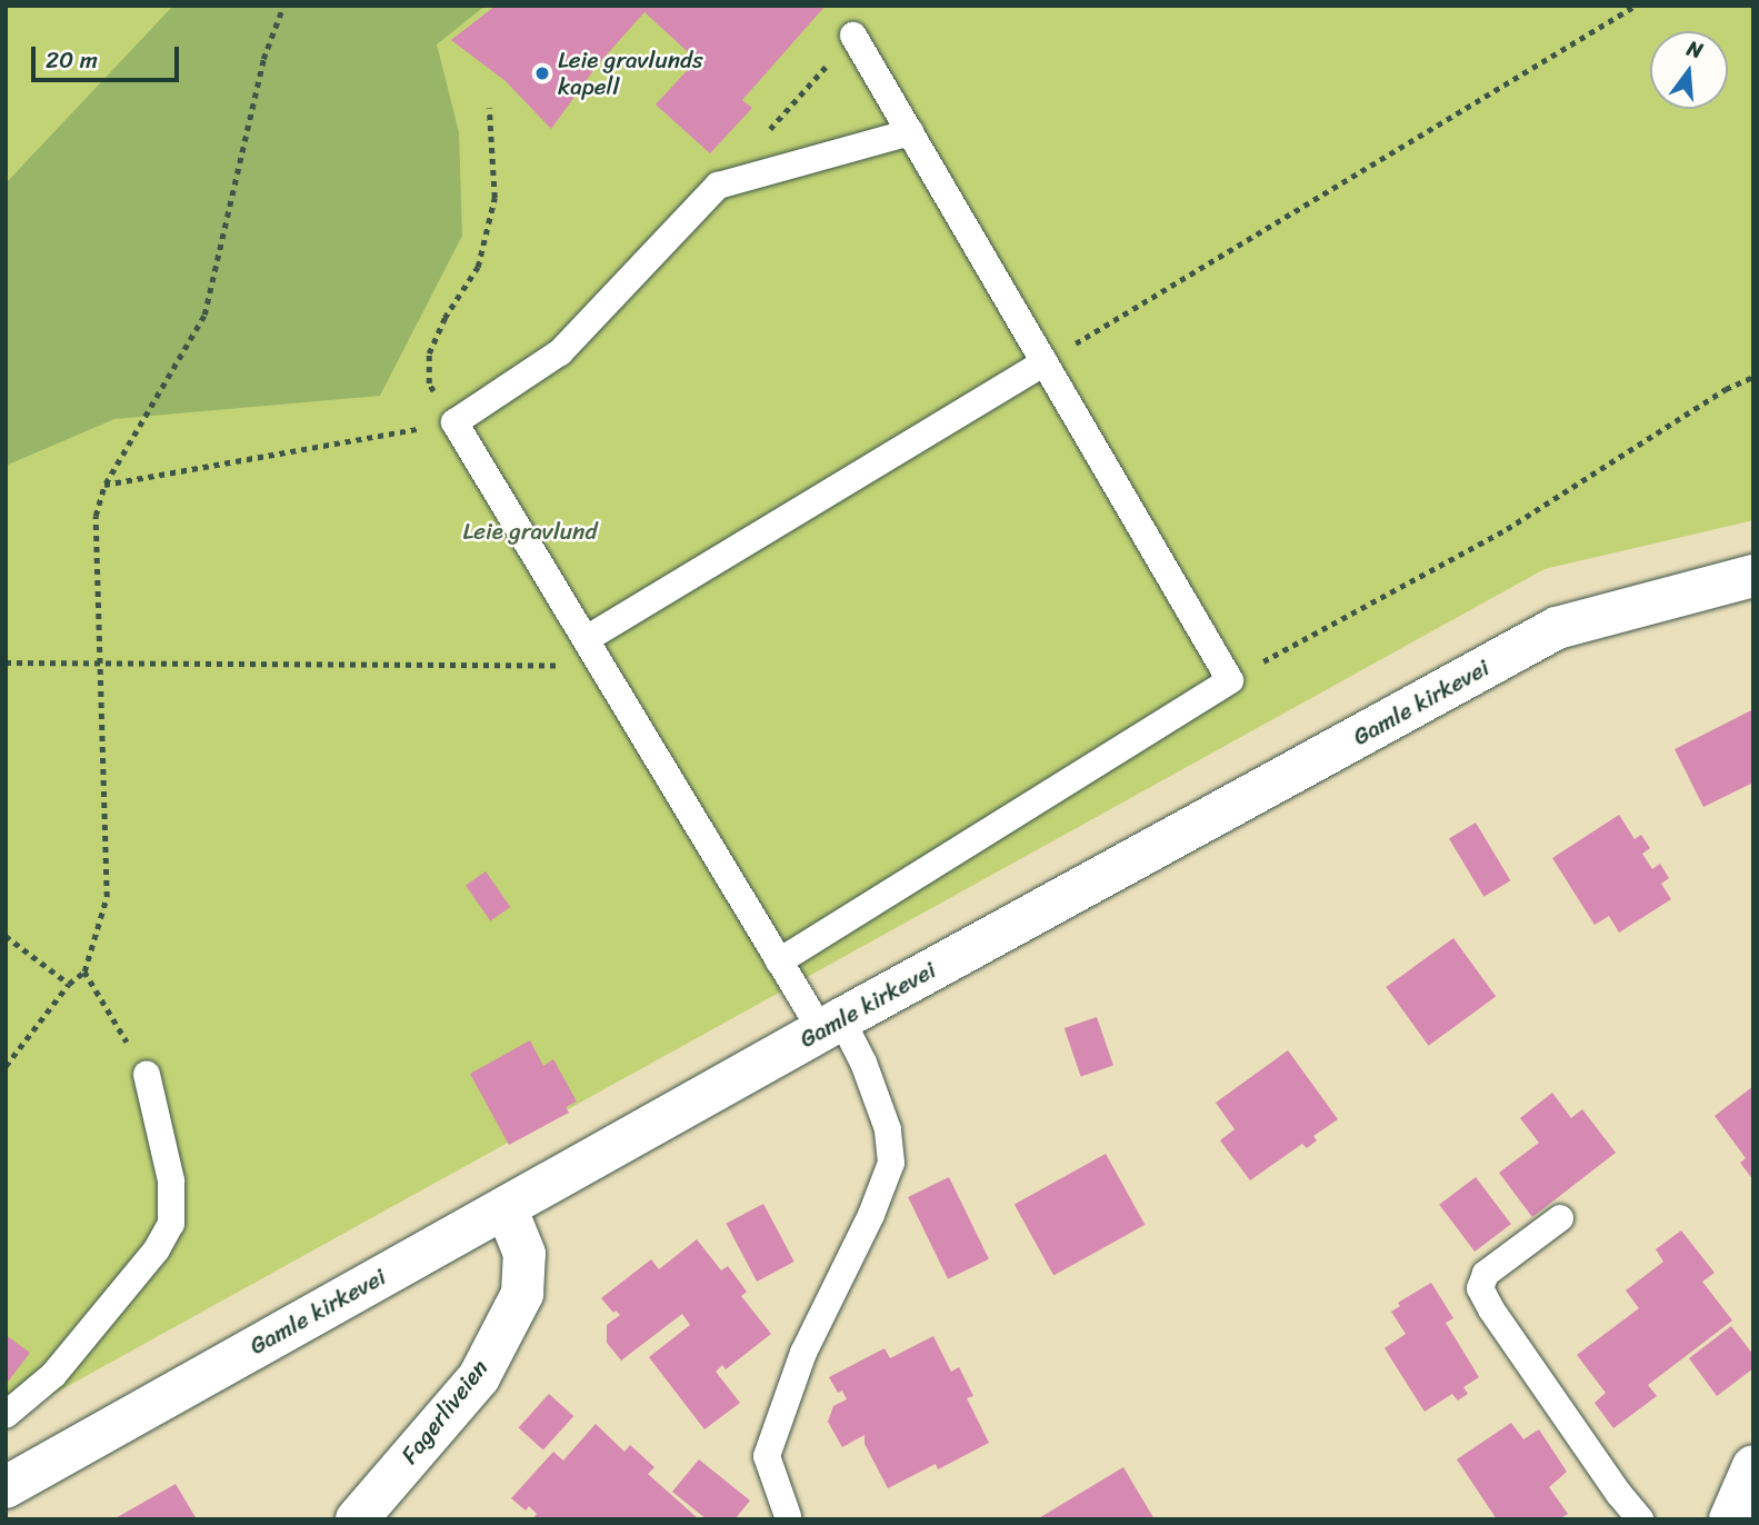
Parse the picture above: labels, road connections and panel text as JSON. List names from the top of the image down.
{
  "streets": {
    "street": ["Gamle kirkevei", "Fagerliveien"]
  },
  "crossings": [
    ["Gamle kirkevei", "Fagerliveien"]
  ],
  "parks": ["Leie gravlund"],
  "places": ["Leie gravlunds kapell"],
  "scale_bar": "20 m",
  "north": "top"
}
